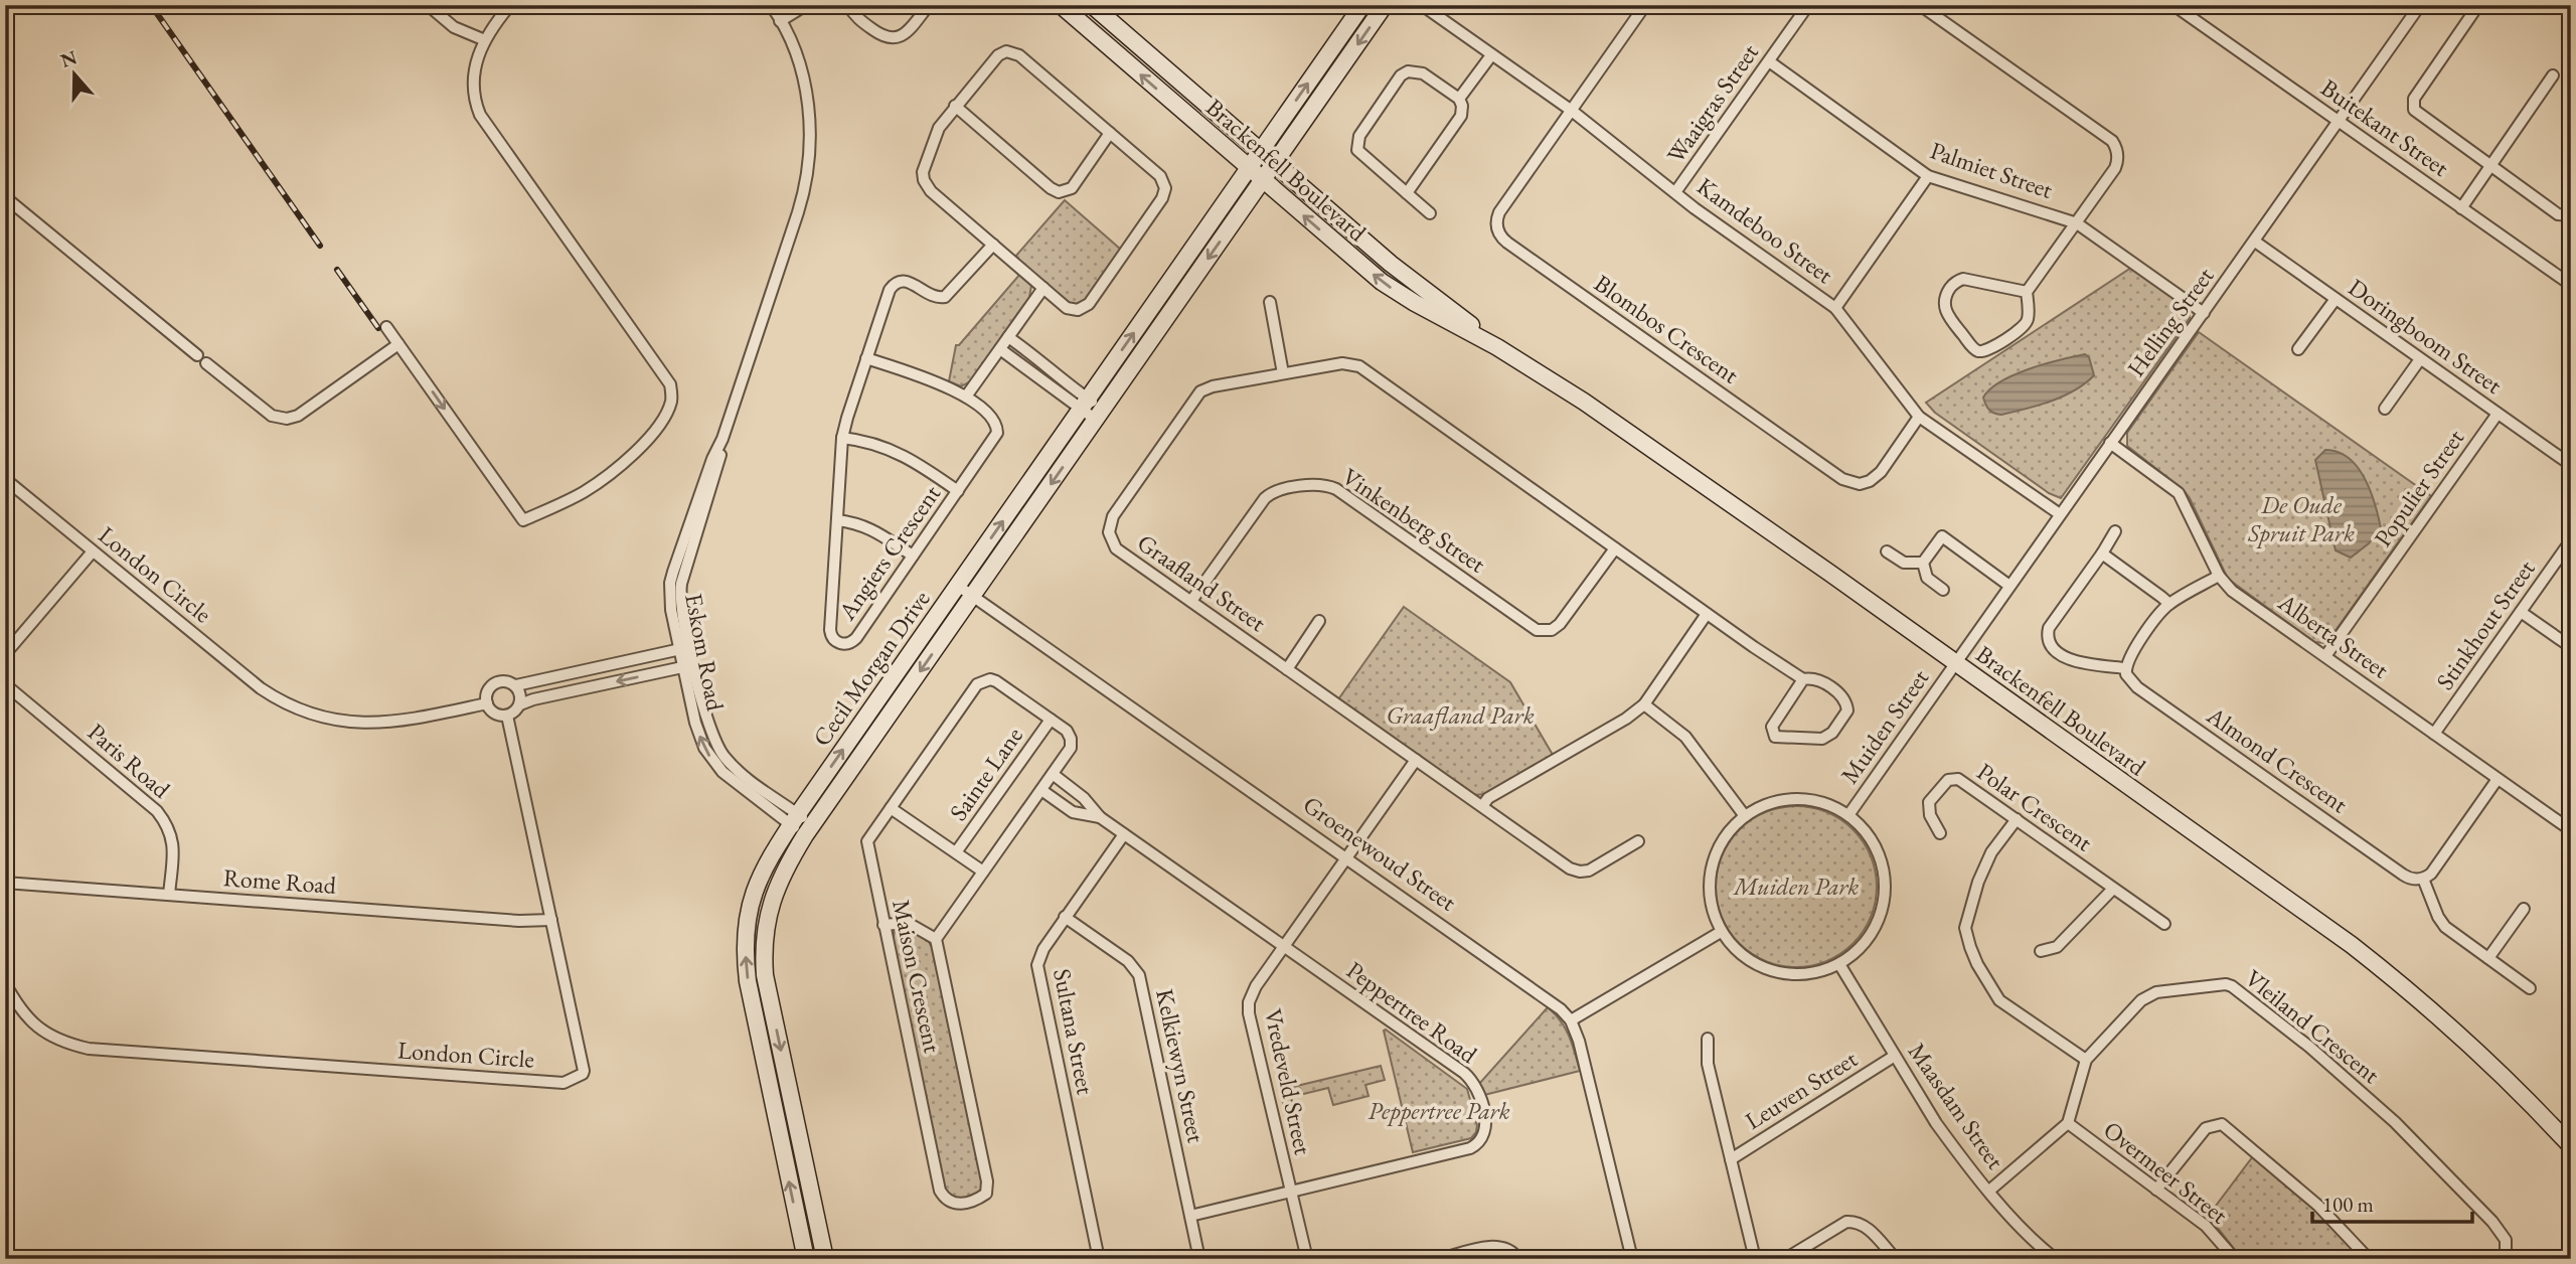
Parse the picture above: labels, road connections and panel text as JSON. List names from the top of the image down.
{
  "streets": {
    "street": [
      "Waaigras Street",
      "Buitekant Street",
      "Brackenfell Boulevard",
      "Palmiet Street",
      "Kamdeboo Street",
      "Helling Street",
      "Blombos Crescent",
      "Doringboom Street",
      "Populier Street",
      "Vinkenberg Street",
      "Angiers Crescent",
      "London Circle",
      "Graafland Street",
      "Stinkhout Street",
      "Alberta Street",
      "Eskom Road",
      "Cecil Morgan Drive",
      "Muiden Street",
      "Almond Crescent",
      "Paris Road",
      "Sainte Lane",
      "Polar Crescent",
      "Groenewoud Street",
      "Rome Road",
      "Maison Crescent",
      "Peppertree Road",
      "Vleiland Crescent",
      "Sultana Street",
      "Kelkiewyn Street",
      "Vredeveld Street",
      "Leuven Street",
      "Maasdam Street",
      "Overmeer Street"
    ]
  },
  "crossings": [
    ["Waaigras Street", "Palmiet Street"],
    ["Waaigras Street", "Kamdeboo Street"],
    ["Buitekant Street", "Helling Street"],
    ["Brackenfell Boulevard", "Helling Street"],
    ["Brackenfell Boulevard", "Cecil Morgan Drive"],
    ["Brackenfell Boulevard", "Muiden Street"],
    ["Palmiet Street", "Helling Street"],
    ["Kamdeboo Street", "Helling Street"],
    ["Kamdeboo Street", "Blombos Crescent"],
    ["Helling Street", "Doringboom Street"],
    ["Helling Street", "Alberta Street"],
    ["Helling Street", "Muiden Street"],
    ["Doringboom Street", "Populier Street"],
    ["Populier Street", "Alberta Street"],
    ["Vinkenberg Street", "Graafland Street"],
    ["London Circle", "Rome Road"],
    ["Graafland Street", "Vredeveld Street"],
    ["Stinkhout Street", "Alberta Street"],
    ["Eskom Road", "Cecil Morgan Drive"],
    ["Cecil Morgan Drive", "Groenewoud Street"],
    ["Muiden Street", "Maasdam Street"],
    ["Paris Road", "Rome Road"],
    ["Sainte Lane", "Maison Crescent"],
    ["Groenewoud Street", "Vredeveld Street"],
    ["Peppertree Road", "Sultana Street"],
    ["Peppertree Road", "Kelkiewyn Street"],
    ["Peppertree Road", "Vredeveld Street"],
    ["Vleiland Crescent", "Overmeer Street"],
    ["Sultana Street", "Kelkiewyn Street"],
    ["Leuven Street", "Maasdam Street"]
  ],
  "parks": [
    "De Oude Spruit Park",
    "Graafland Park",
    "Muiden Park",
    "Peppertree Park"
  ],
  "scale_bar": "100 m",
  "north": "top"
}
